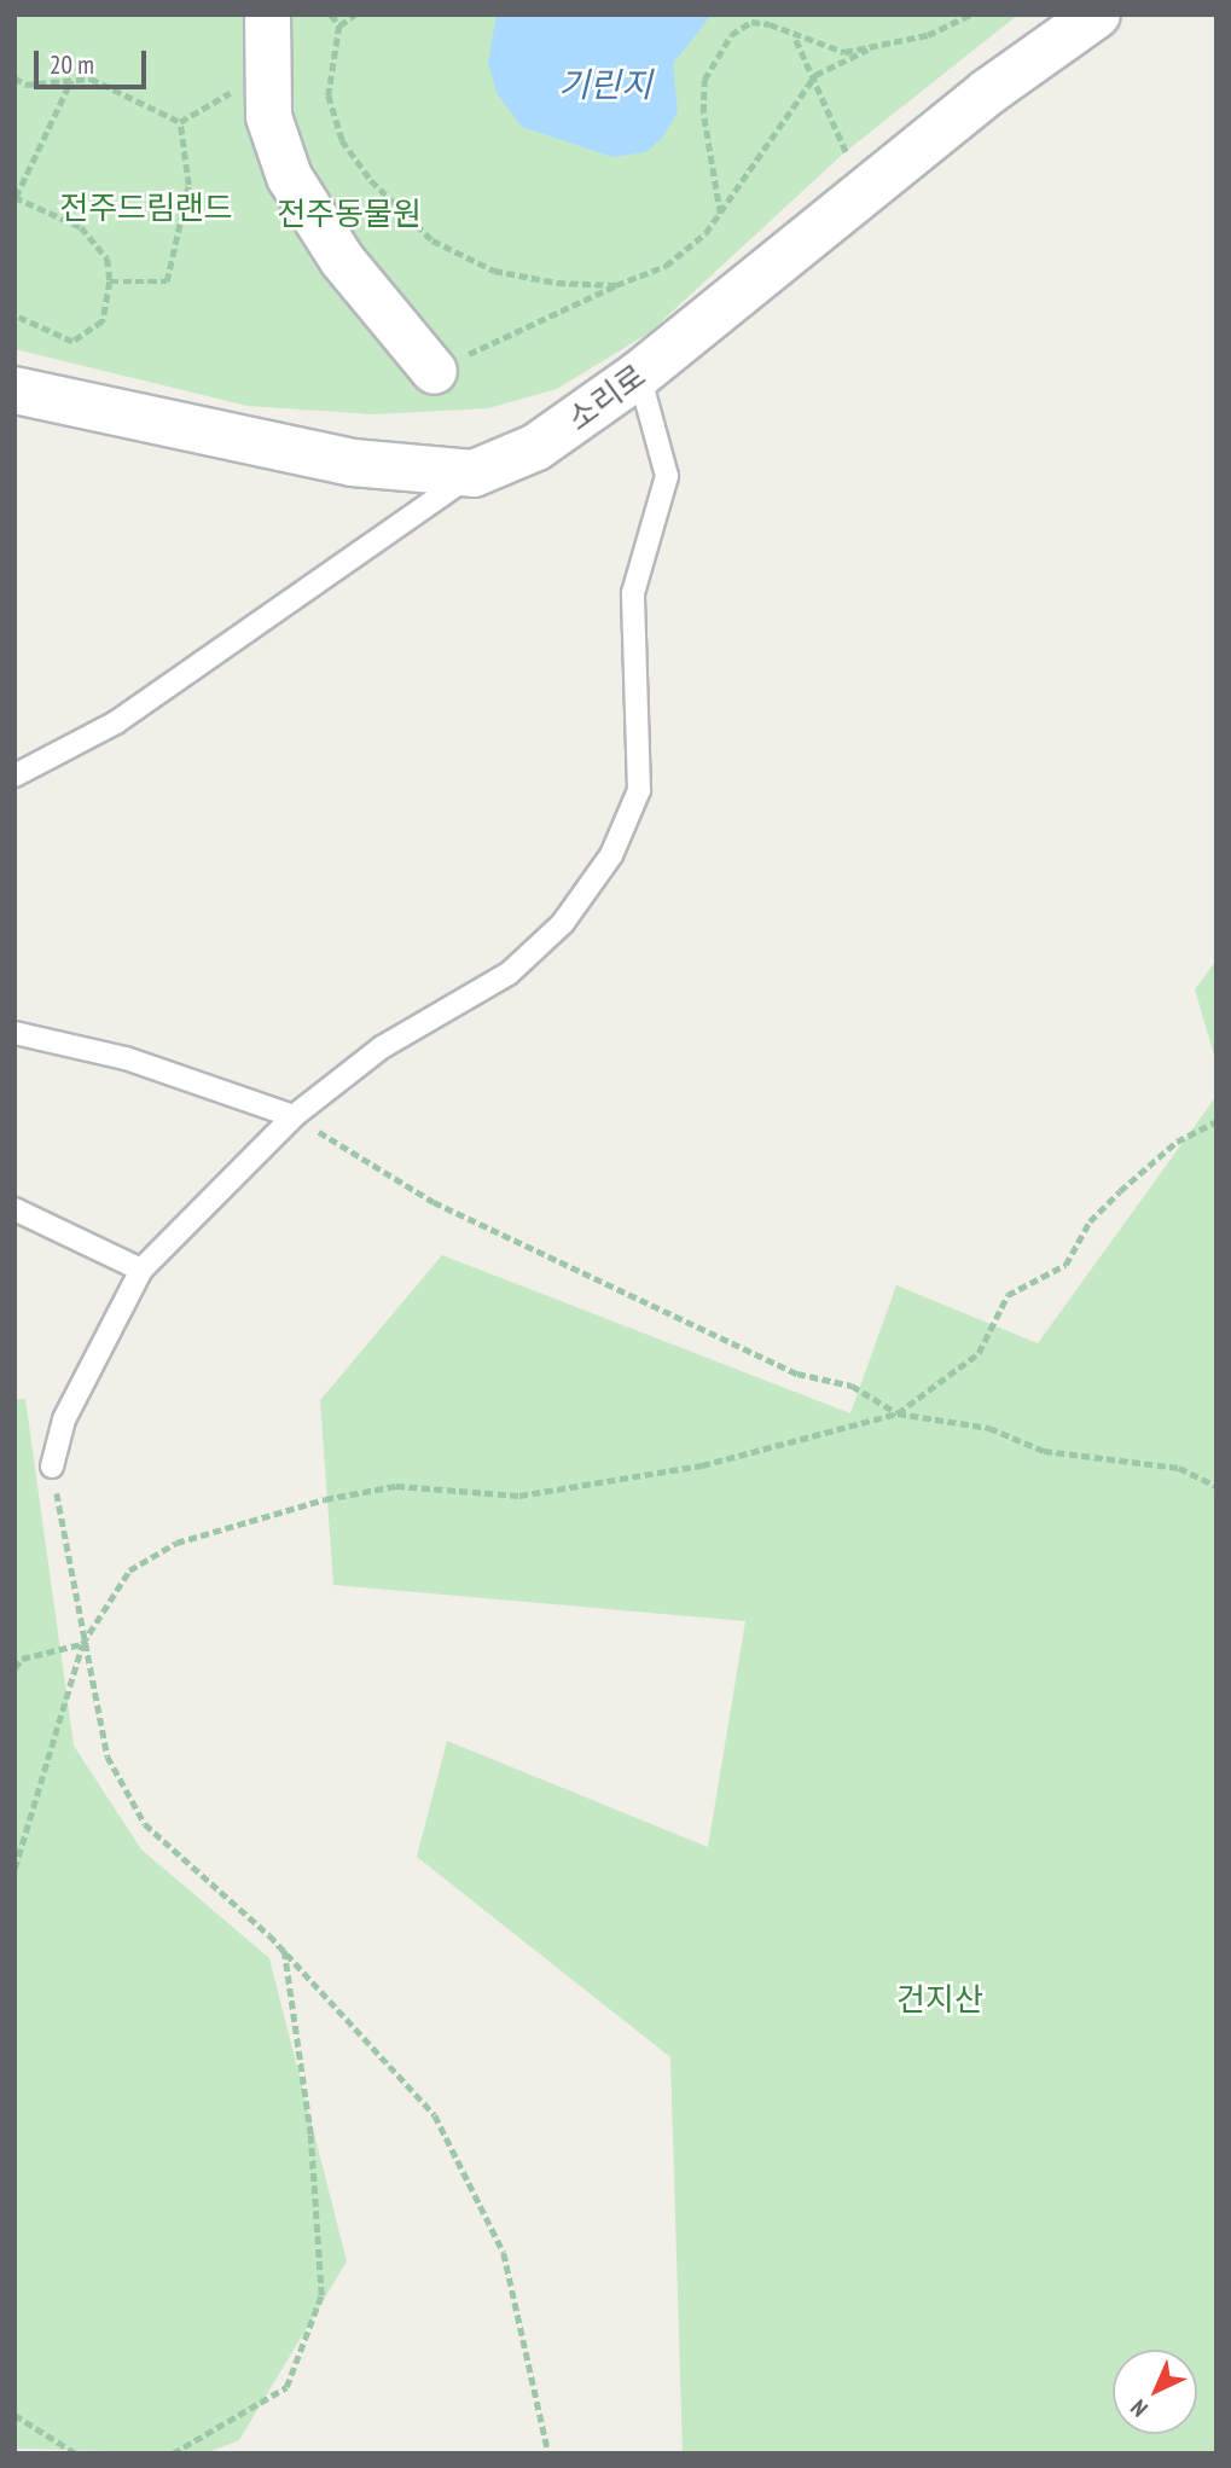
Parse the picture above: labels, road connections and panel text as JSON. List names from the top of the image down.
{
  "streets": {
    "street": ["소리로"]
  },
  "water": ["기린지"],
  "parks": ["전주드림랜드", "전주동물원", "건지산"],
  "scale_bar": "20 m",
  "north": "bottom left"
}
